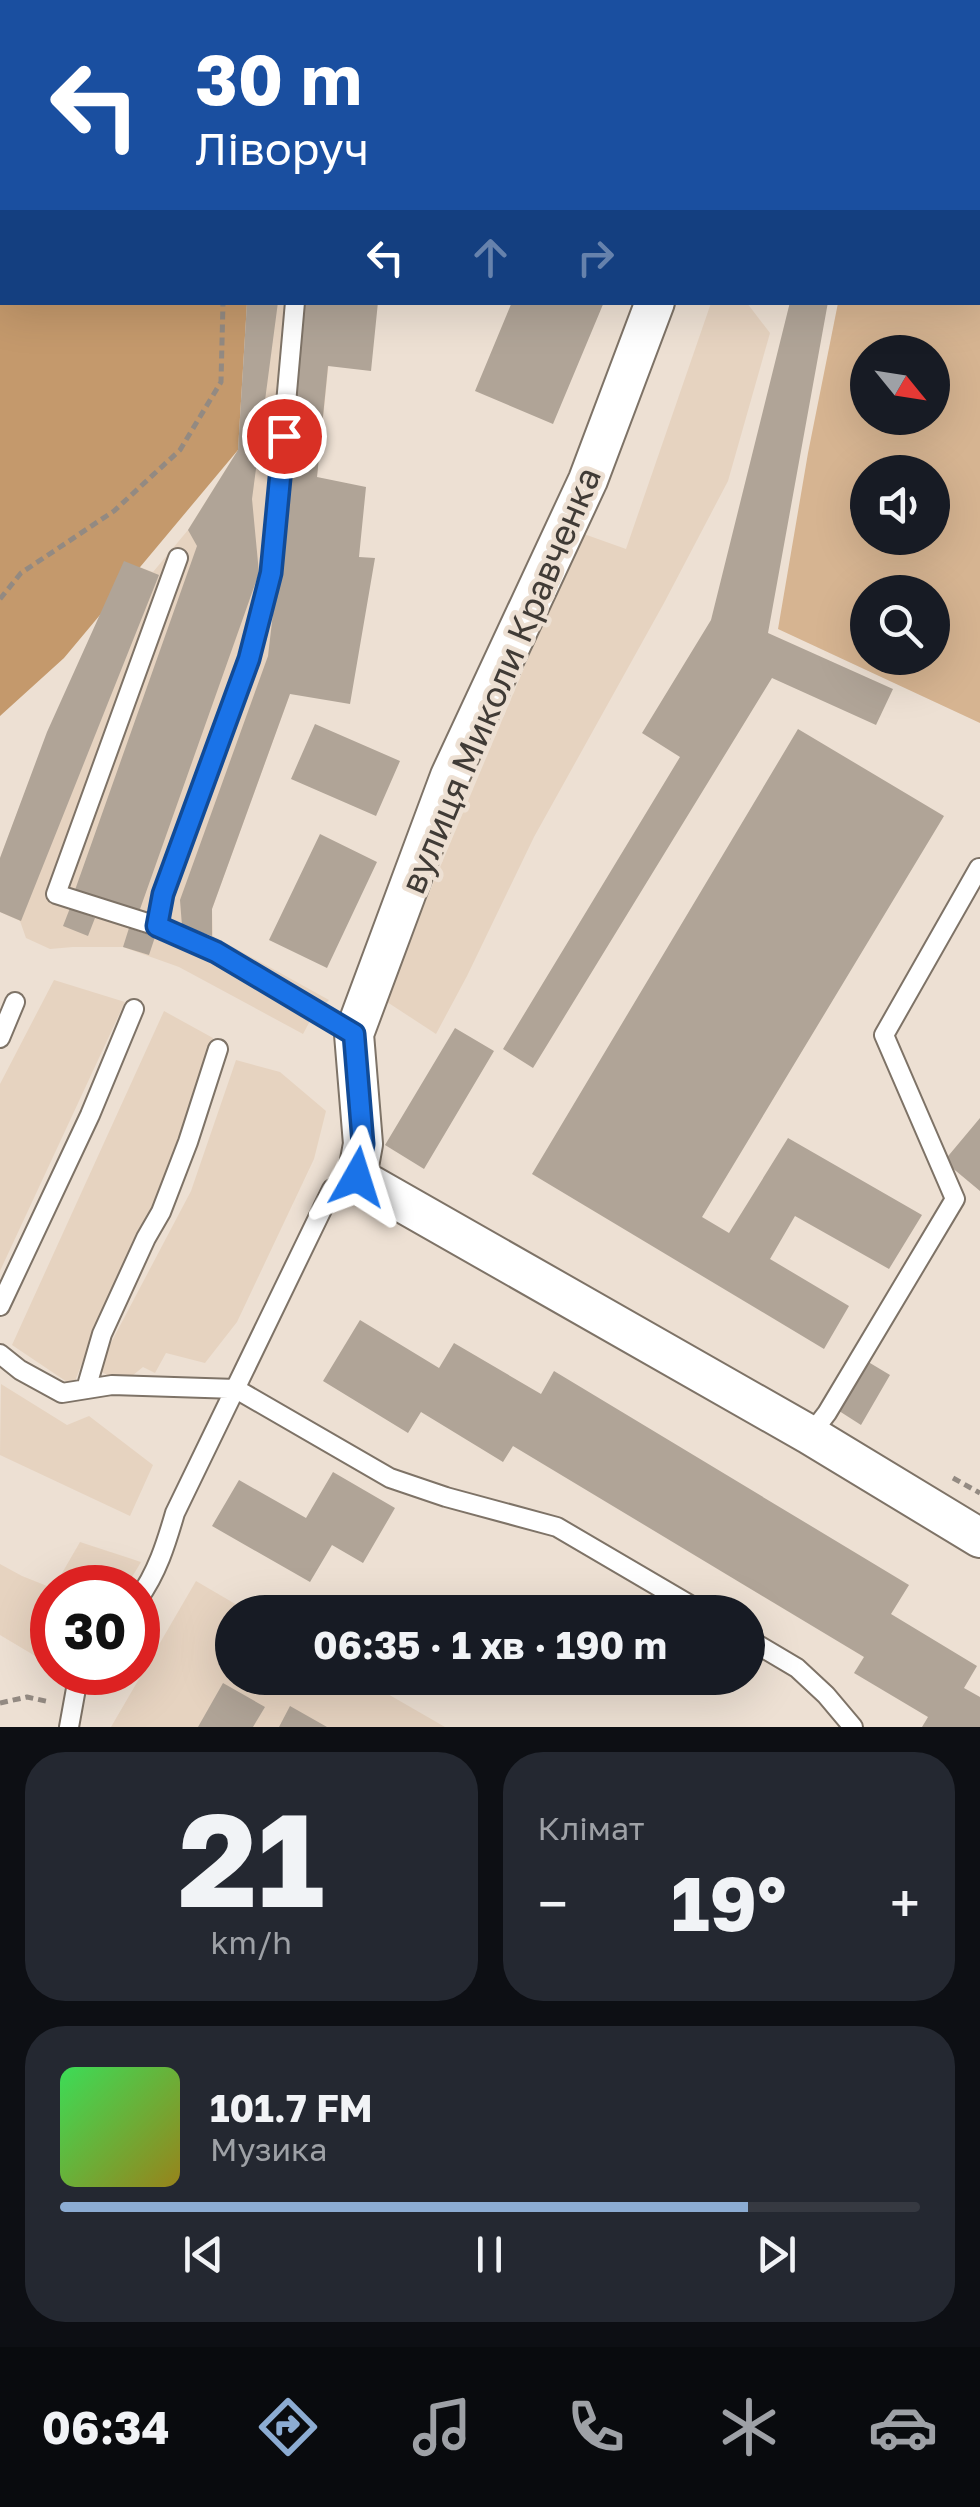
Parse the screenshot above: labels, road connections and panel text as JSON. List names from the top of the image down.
{
  "streets": {
    "street": ["вулиця Миколи Кравченка"]
  },
  "north": "bottom right",
  "page": {
    "turn": ["30 m", "Ліворуч"],
    "limit": "30",
    "trip": "06:35 · 1 хв · 190 m",
    "tile": [
      ["21", "km/h"],
      "Клімат"
    ],
    "heat": ["−", "19°", "+"],
    "song": ["101.7 FM", "Музика"],
    "tabs": "06:34"
  }
}
